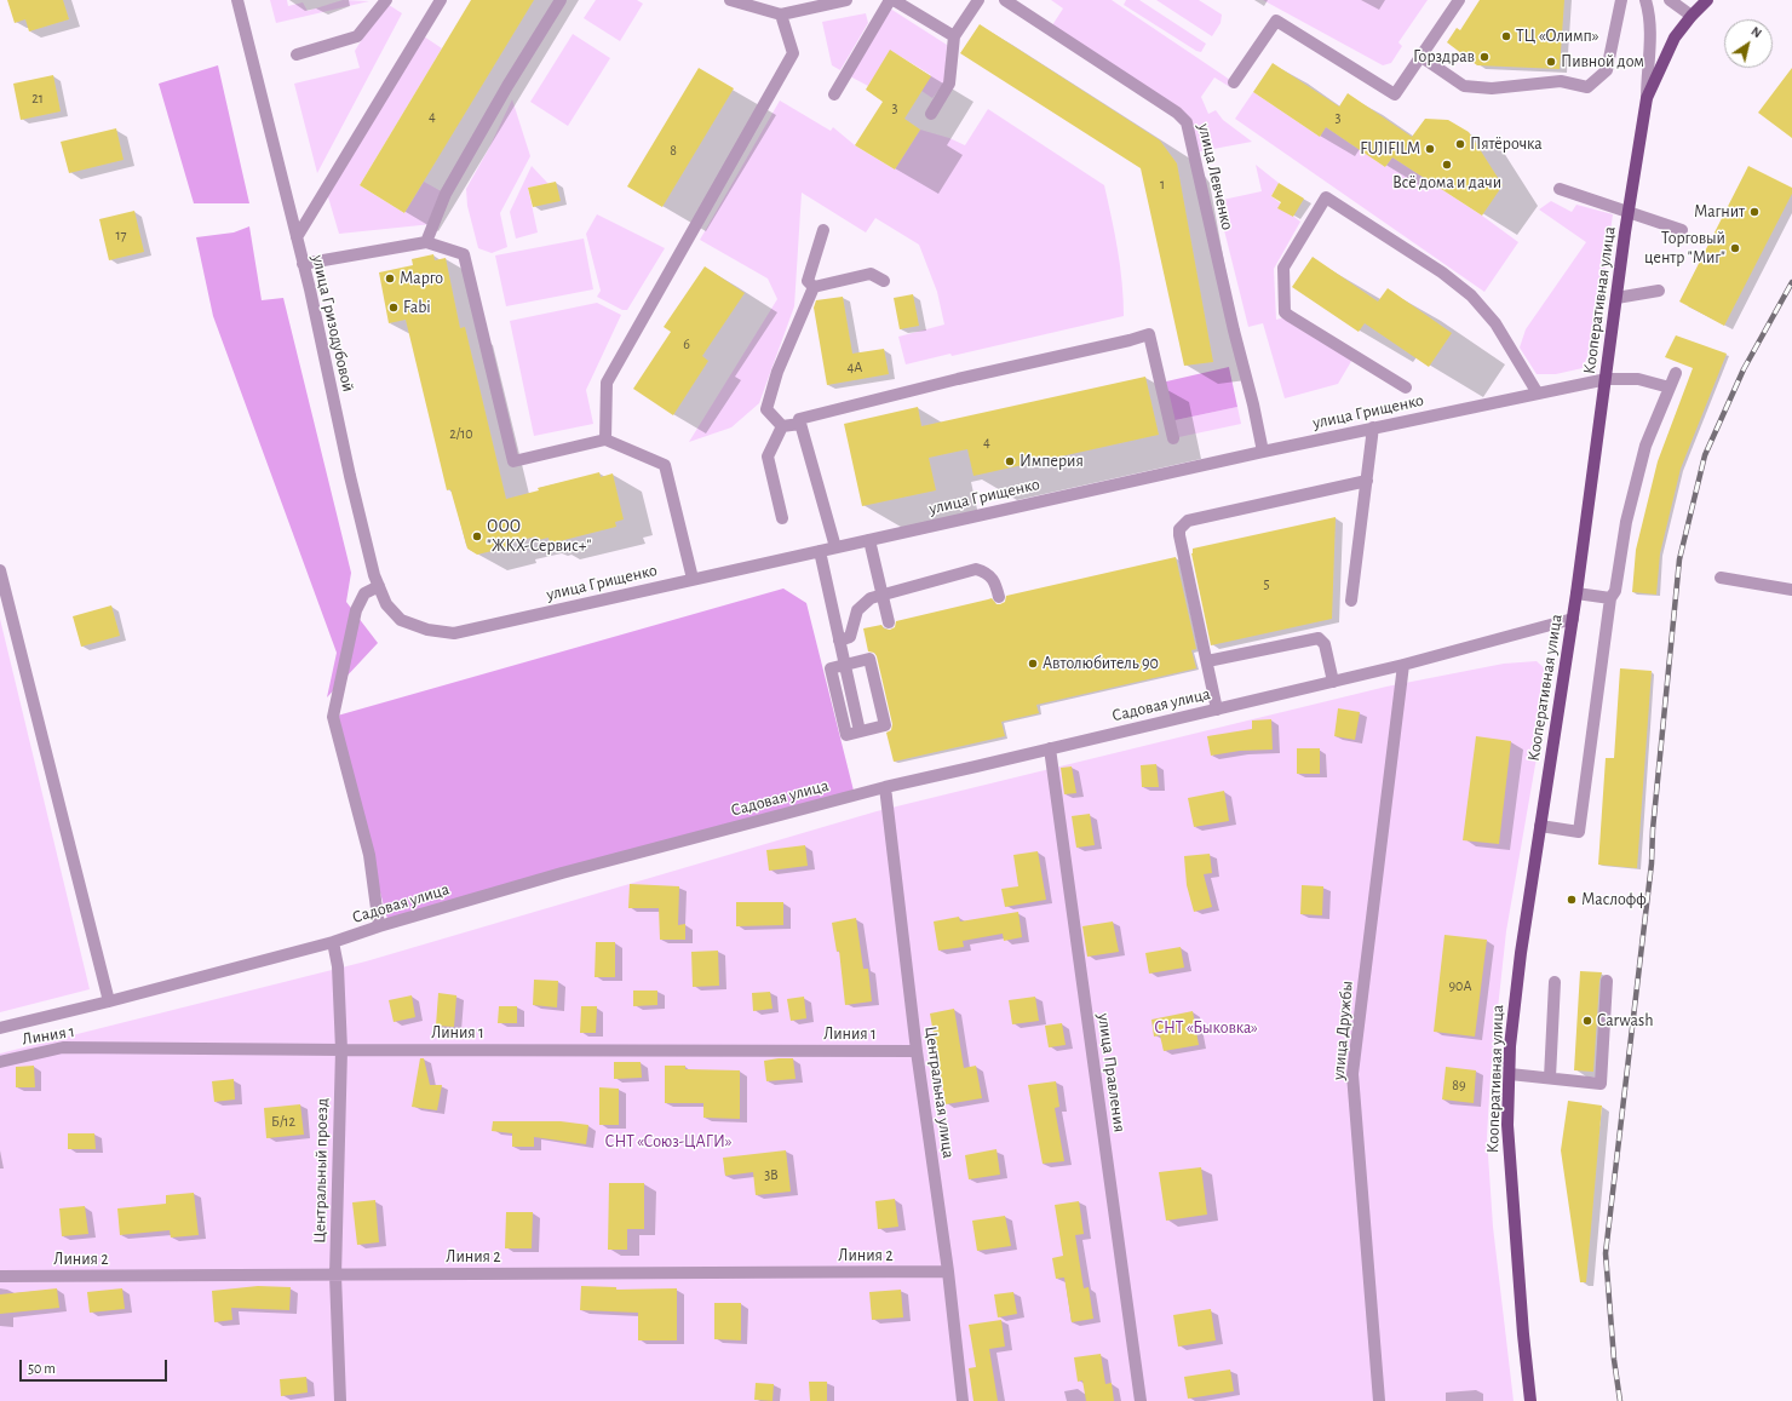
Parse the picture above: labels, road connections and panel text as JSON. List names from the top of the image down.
{
  "streets": {
    "main road": ["Кооперативная улица"],
    "street": [
      "улица Левченко",
      "улица Гризодубовой",
      "улица Грищенко",
      "Садовая улица",
      "улица Дружбы",
      "Линия 1",
      "улица Правления",
      "Центральная улица",
      "Центральный проезд",
      "Линия 2"
    ]
  },
  "crossings": [
    ["улица Левченко", "улица Грищенко"],
    ["Кооперативная улица", "улица Грищенко"],
    ["Кооперативная улица", "Садовая улица"],
    ["улица Гризодубовой", "улица Грищенко"],
    ["Садовая улица", "улица Дружбы"],
    ["Садовая улица", "улица Правления"],
    ["Садовая улица", "Центральная улица"],
    ["Садовая улица", "Центральный проезд"],
    ["Линия 1", "Центральная улица"],
    ["Линия 1", "Центральный проезд"],
    ["Центральная улица", "Линия 2"],
    ["Центральный проезд", "Линия 2"]
  ],
  "parks": ["СНТ «Быковка»", "СНТ «Союз-ЦАГИ»"],
  "places": [
    "ТЦ «Олимп»",
    "Горздрав",
    "Пивной дом",
    "Пятёрочка",
    "FUJIFILM",
    "Всё дома и дачи",
    "Магнит",
    "Торговый центр \"Миг\"",
    "Марго",
    "Fabi",
    "Империя",
    "ООО \"ЖКХ-Сервис+\"",
    "Автолюбитель 90",
    "Маслофф",
    "Carwash"
  ],
  "house_numbers": [
    "21",
    "3",
    "4",
    "3",
    "8",
    "1",
    "17",
    "6",
    "4А",
    "2/10",
    "4",
    "5",
    "90А",
    "89",
    "Б/12",
    "3В"
  ],
  "scale_bar": "50 m",
  "north": "top right"
}
